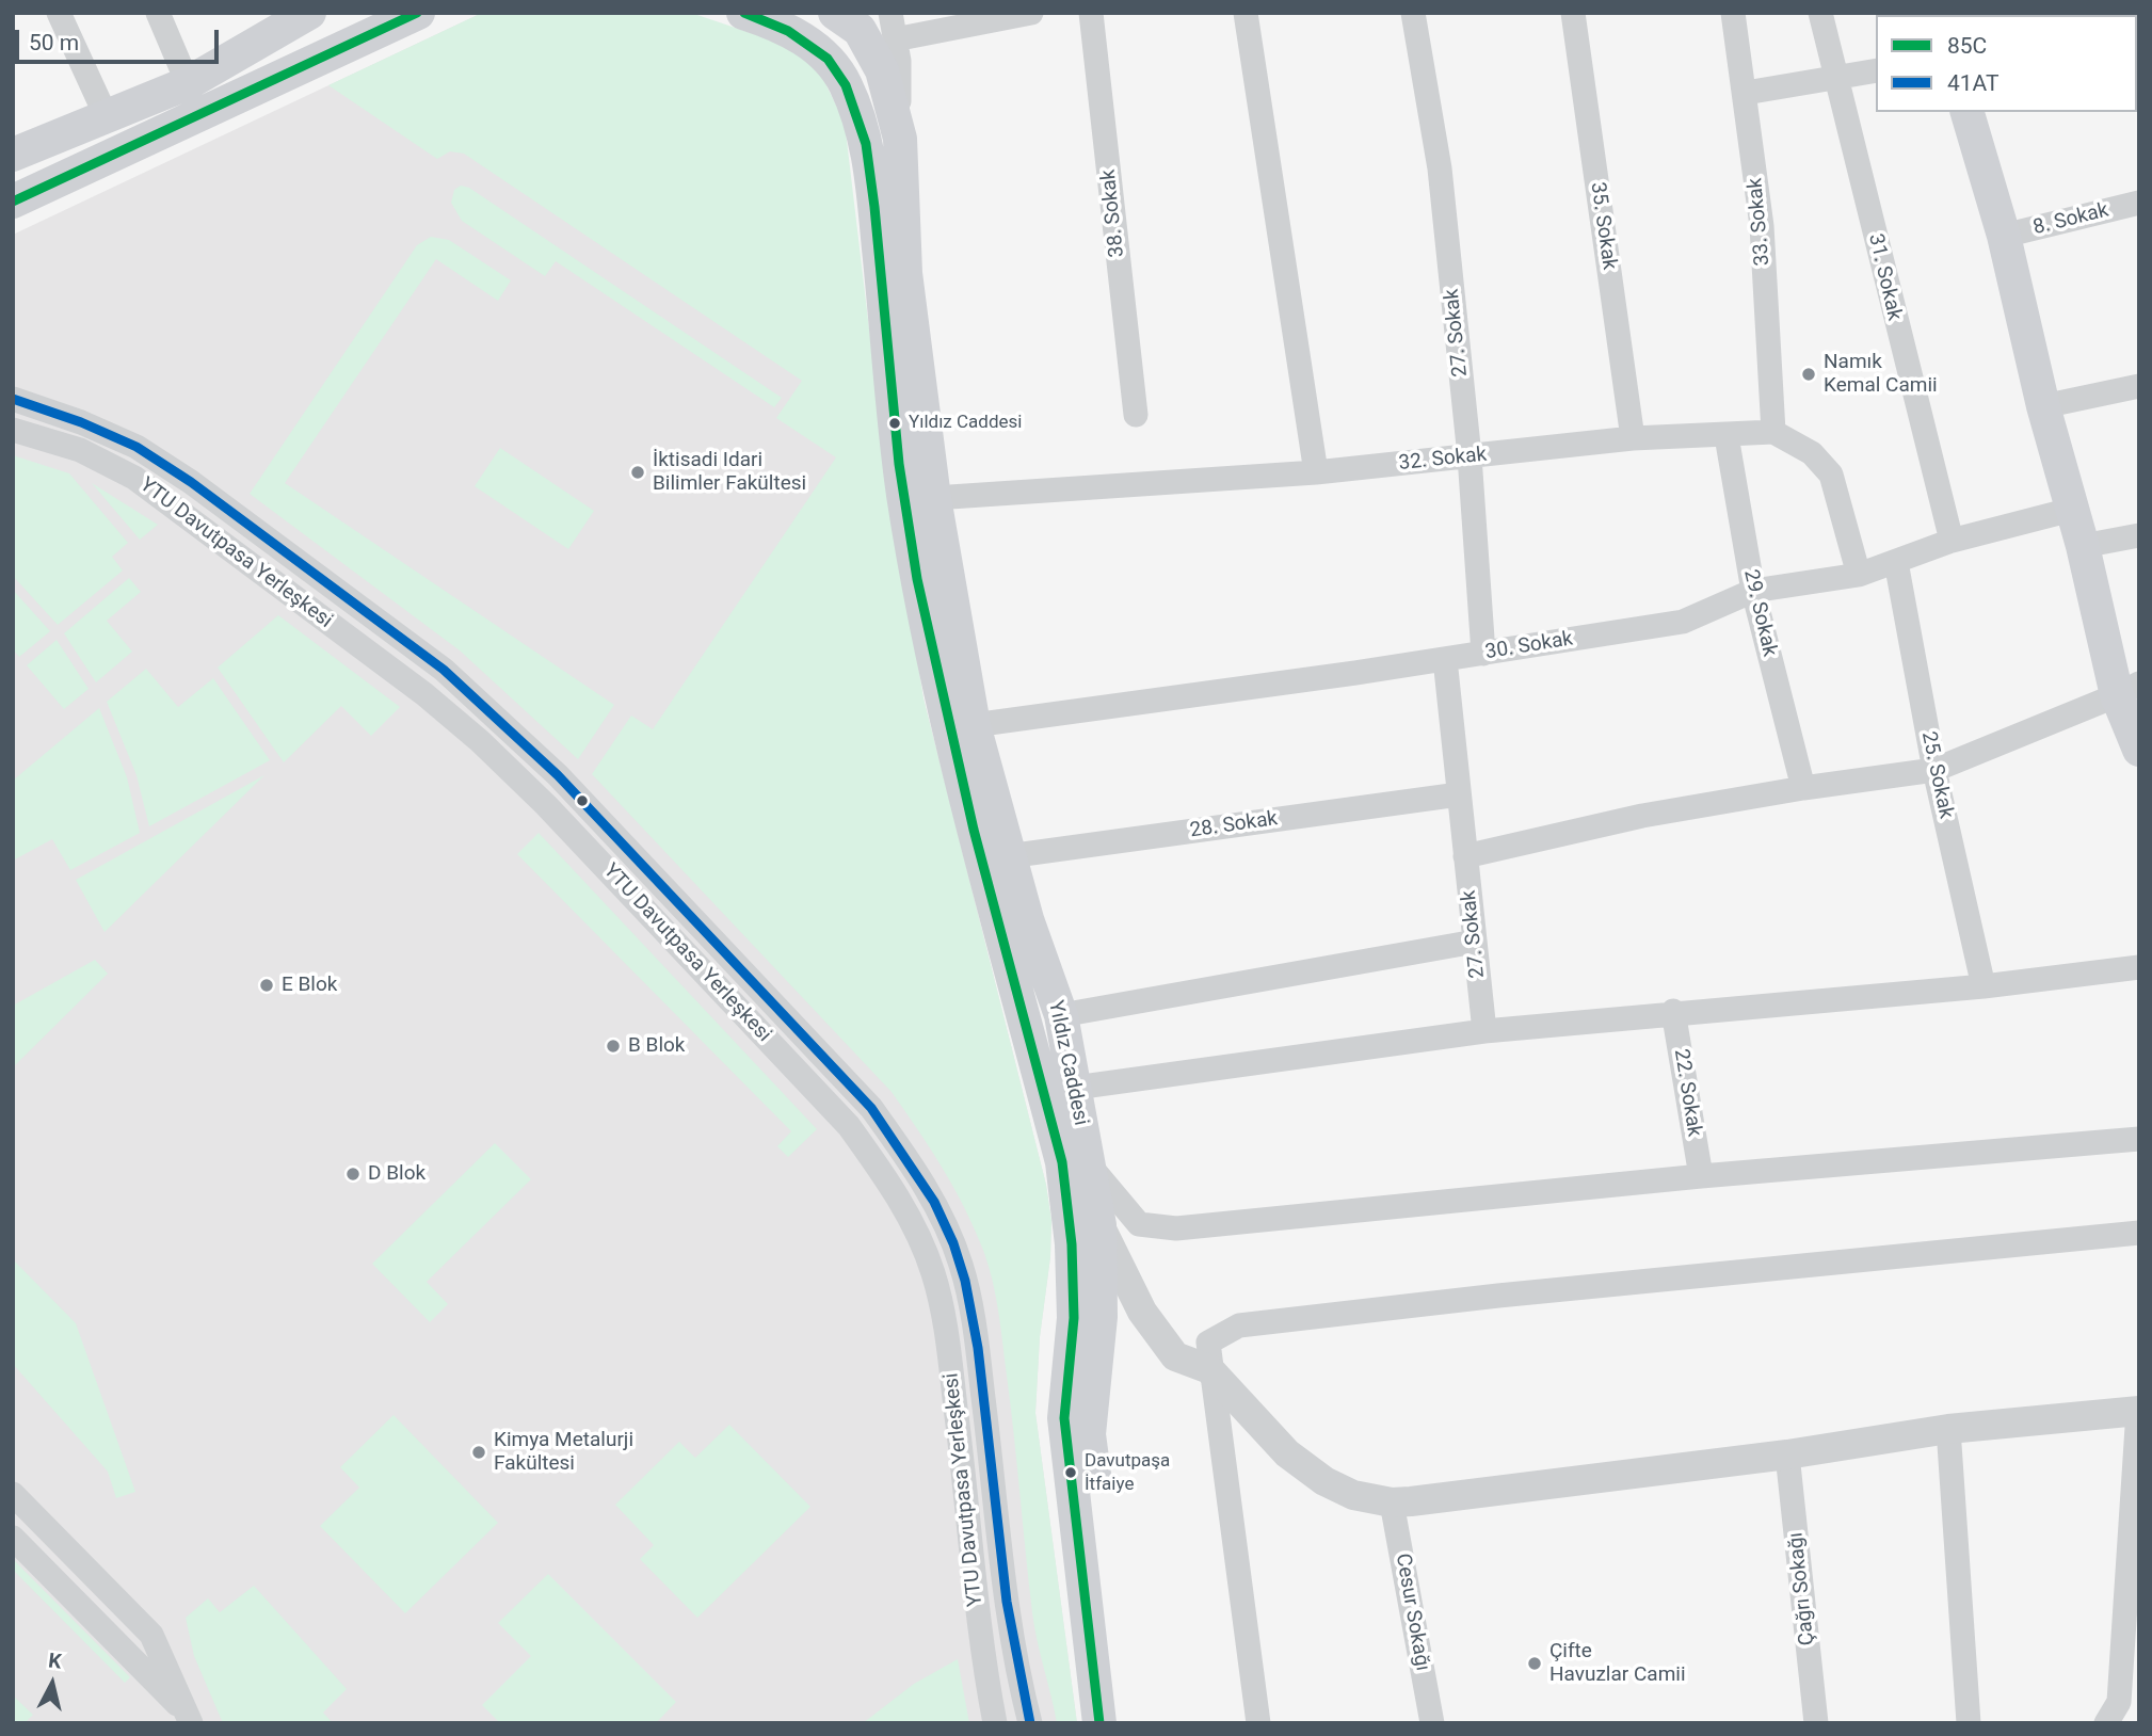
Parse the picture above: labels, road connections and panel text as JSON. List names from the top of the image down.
{
  "streets": {
    "main road": ["Yıldız Caddesi"],
    "street": [
      "38. Sokak",
      "8. Sokak",
      "33. Sokak",
      "35. Sokak",
      "31. Sokak",
      "27. Sokak",
      "32. Sokak",
      "YTU Davutpasa Yerleşkesi",
      "29. Sokak",
      "30. Sokak",
      "25. Sokak",
      "28. Sokak",
      "22. Sokak",
      "Çağrı Sokağı",
      "Cesur Sokağı"
    ]
  },
  "crossings": [
    ["33. Sokak", "32. Sokak"],
    ["35. Sokak", "32. Sokak"],
    ["31. Sokak", "30. Sokak"],
    ["27. Sokak", "32. Sokak"],
    ["27. Sokak", "30. Sokak"],
    ["27. Sokak", "28. Sokak"],
    ["32. Sokak", "29. Sokak"],
    ["32. Sokak", "Yıldız Caddesi"],
    ["29. Sokak", "30. Sokak"],
    ["30. Sokak", "25. Sokak"],
    ["30. Sokak", "Yıldız Caddesi"],
    ["28. Sokak", "Yıldız Caddesi"]
  ],
  "places": [
    "Namık Kemal Camii",
    "Yıldız Caddesi",
    "İktisadi Idari Bilimler Fakültesi",
    "E Blok",
    "B Blok",
    "D Blok",
    "Kimya Metalurji Fakültesi",
    "Davutpaşa İtfaiye",
    "Çifte Havuzlar Camii"
  ],
  "lines": ["transit line 85C", "transit line 41AT"],
  "legend": ["85C", "41AT"],
  "scale_bar": "50 m",
  "north": "top"
}
